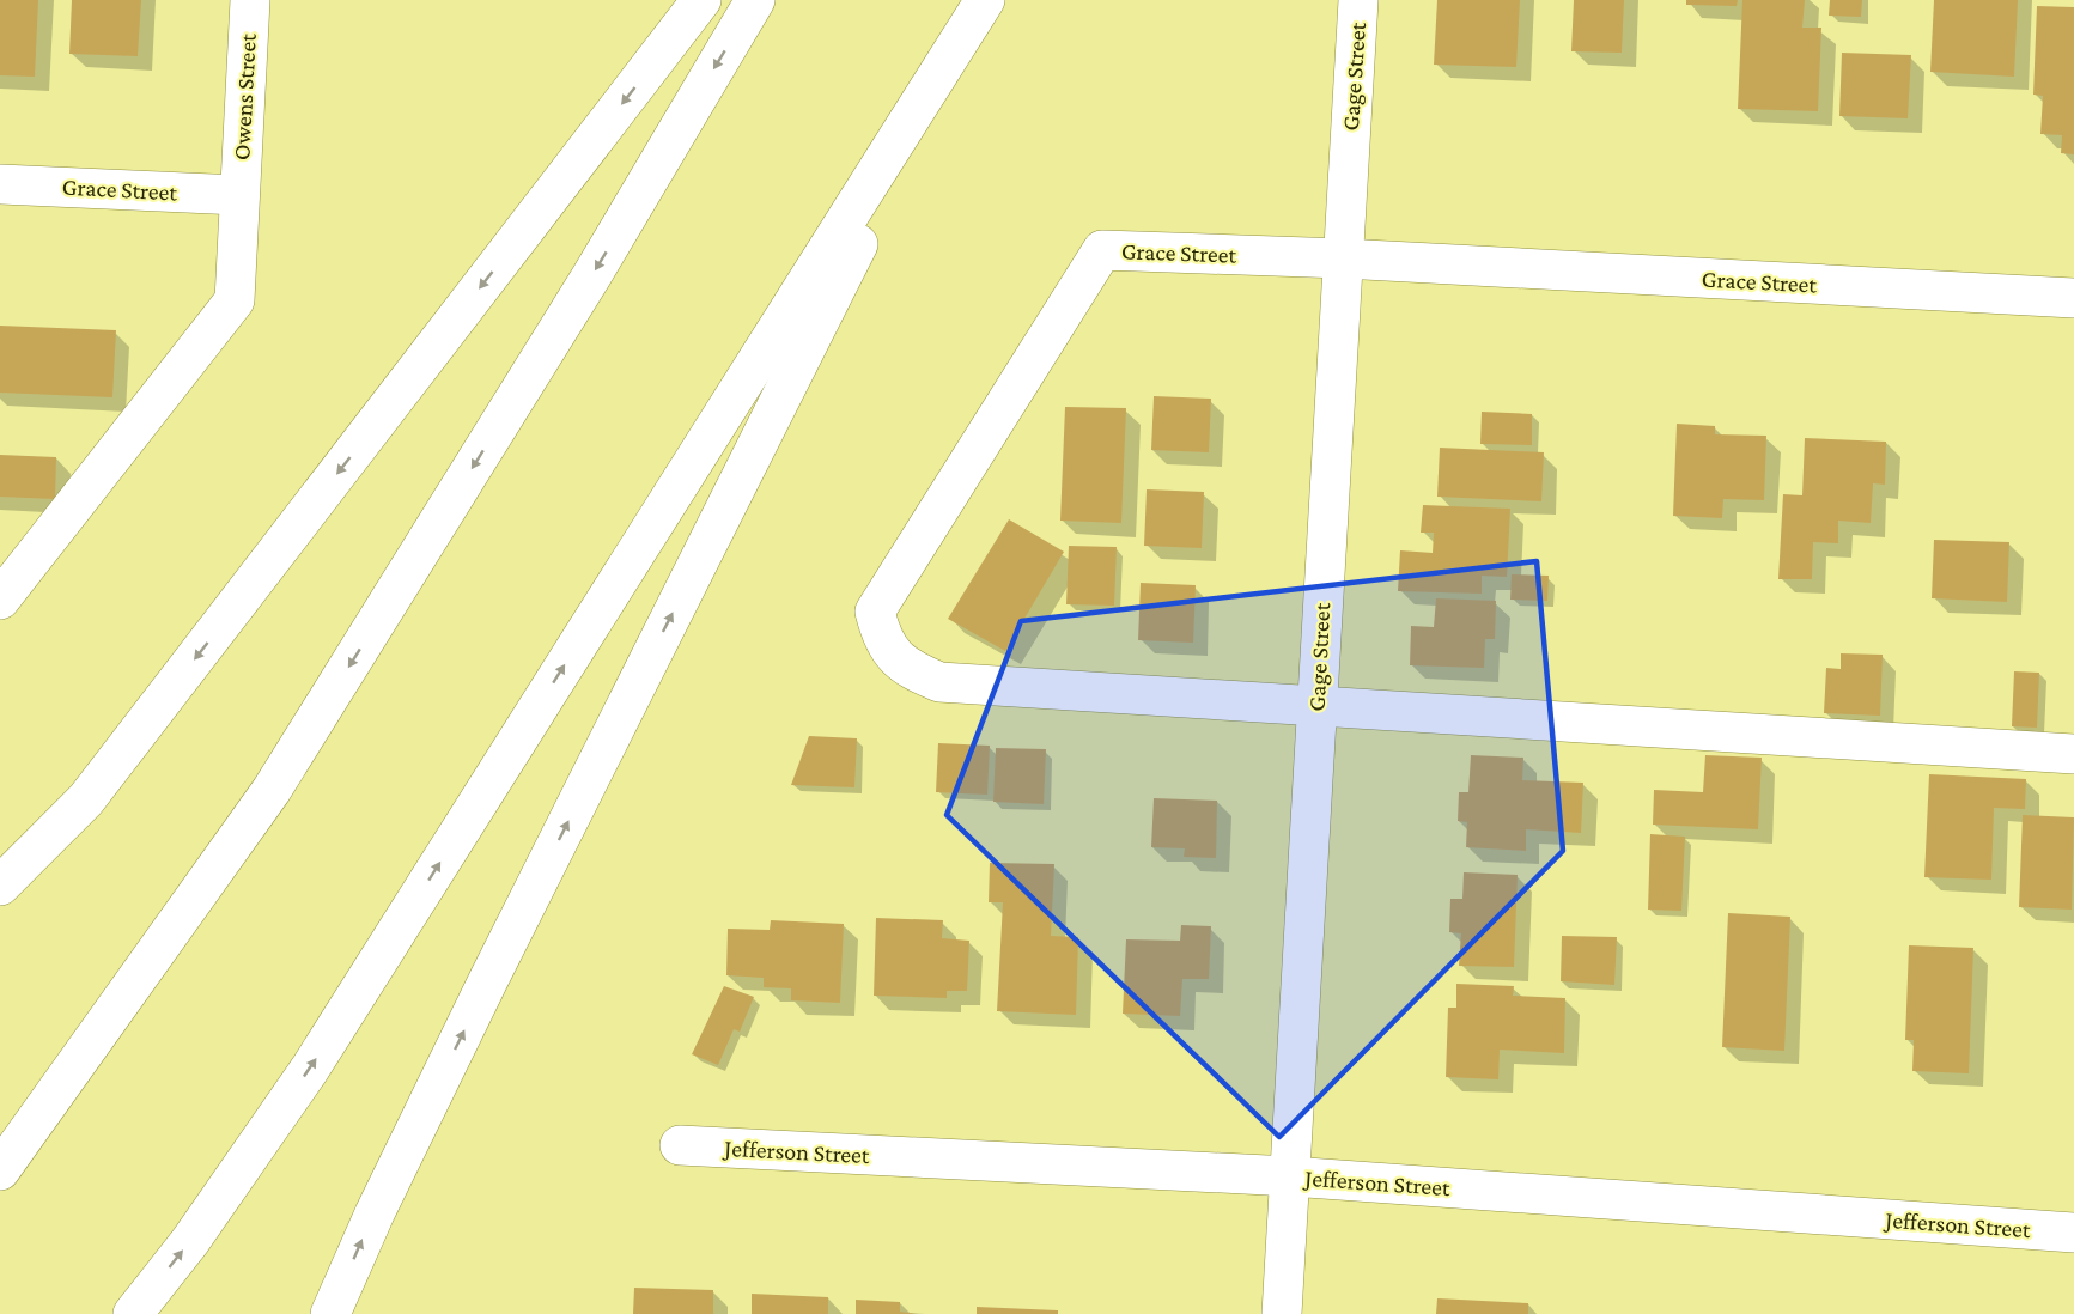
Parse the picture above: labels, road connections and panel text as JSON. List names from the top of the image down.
{
  "streets": {
    "main road": [
      "Gage Street",
      "Owens Street",
      "Grace Street",
      "Jefferson Street"
    ]
  },
  "crossings": [
    ["Gage Street", "Grace Street"],
    ["Gage Street", "Jefferson Street"],
    ["Owens Street", "Grace Street"]
  ]
}
